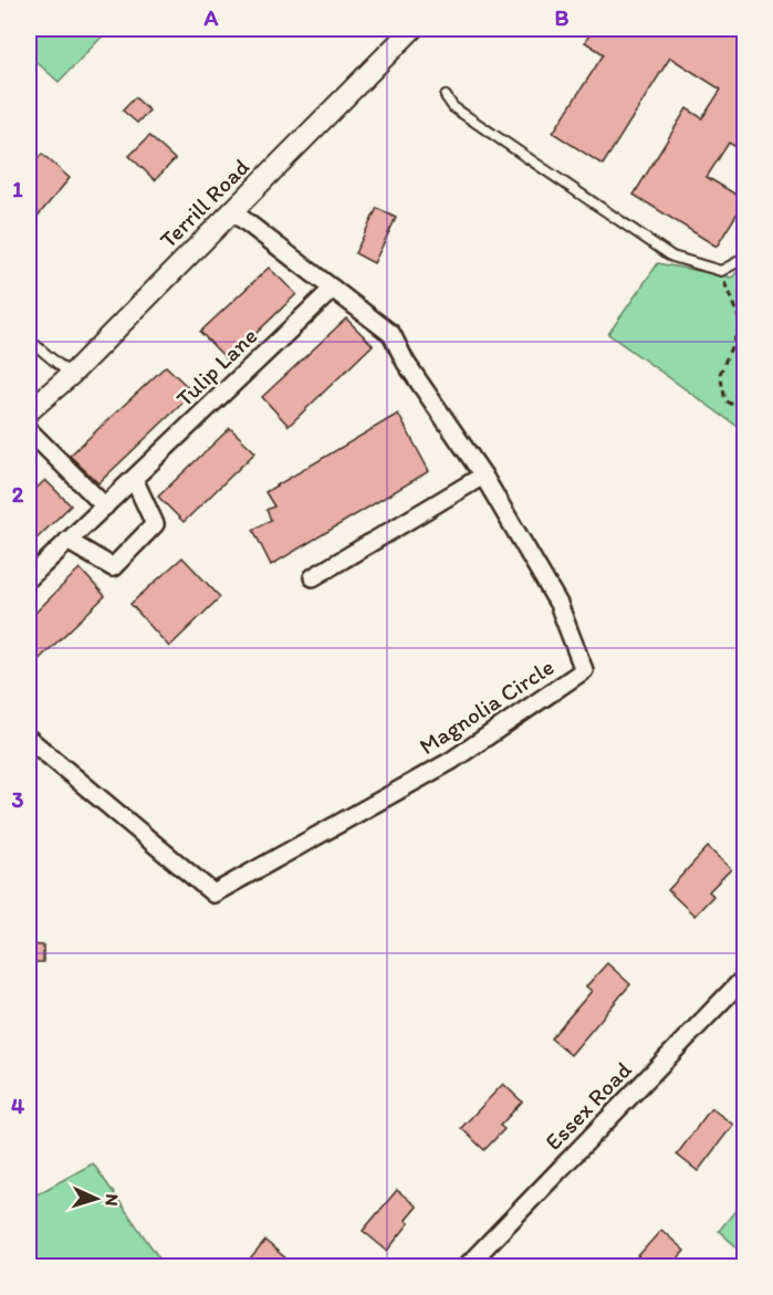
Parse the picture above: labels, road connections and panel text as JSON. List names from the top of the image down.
{
  "streets": {
    "street": [
      "Terrill Road",
      "Tulip Lane",
      "Magnolia Circle",
      "Essex Road"
    ]
  },
  "crossings": [
    ["Terrill Road", "Magnolia Circle"],
    ["Tulip Lane", "Magnolia Circle"]
  ],
  "north": "right",
  "grid": {
    "columns": ["A", "B"],
    "rows": [
      "1",
      "2",
      "3",
      "4"
    ]
  }
}
